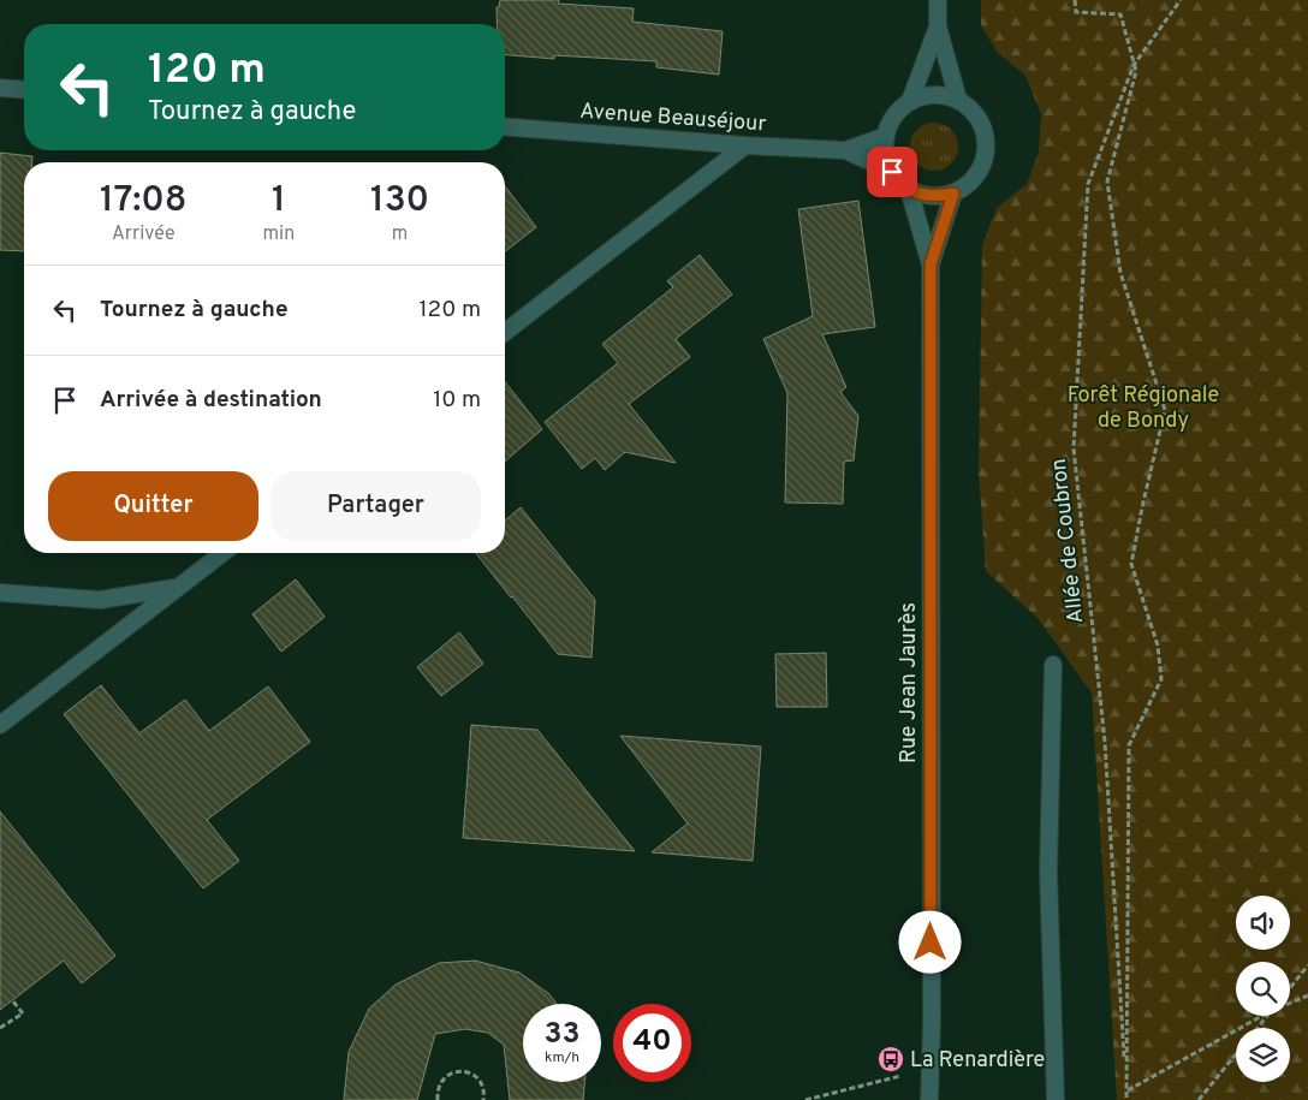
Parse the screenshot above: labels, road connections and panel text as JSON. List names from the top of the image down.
{
  "streets": {
    "street": ["Avenue Beauséjour", "Rue Jean Jaurès"],
    "path": ["Allée de Coubron"]
  },
  "crossings": [
    ["Avenue Beauséjour", "Rue Jean Jaurès"]
  ],
  "parks": ["Forêt Régionale de Bondy"],
  "places": {
    "bus stop": ["La Renardière"]
  },
  "page": {
    "turn": ["120 m", "Tournez à gauche"],
    "eta": [
      "17:08",
      "Arrivée",
      "1",
      "min",
      "130",
      "m"
    ],
    "list": [
      {
        "name": "Tournez à gauche",
        "value": "120 m"
      },
      {
        "name": "Arrivée à destination",
        "value": "10 m"
      }
    ],
    "buttons": ["Quitter", "Partager"],
    "speed": "33 km/h",
    "limit": "40"
  }
}
